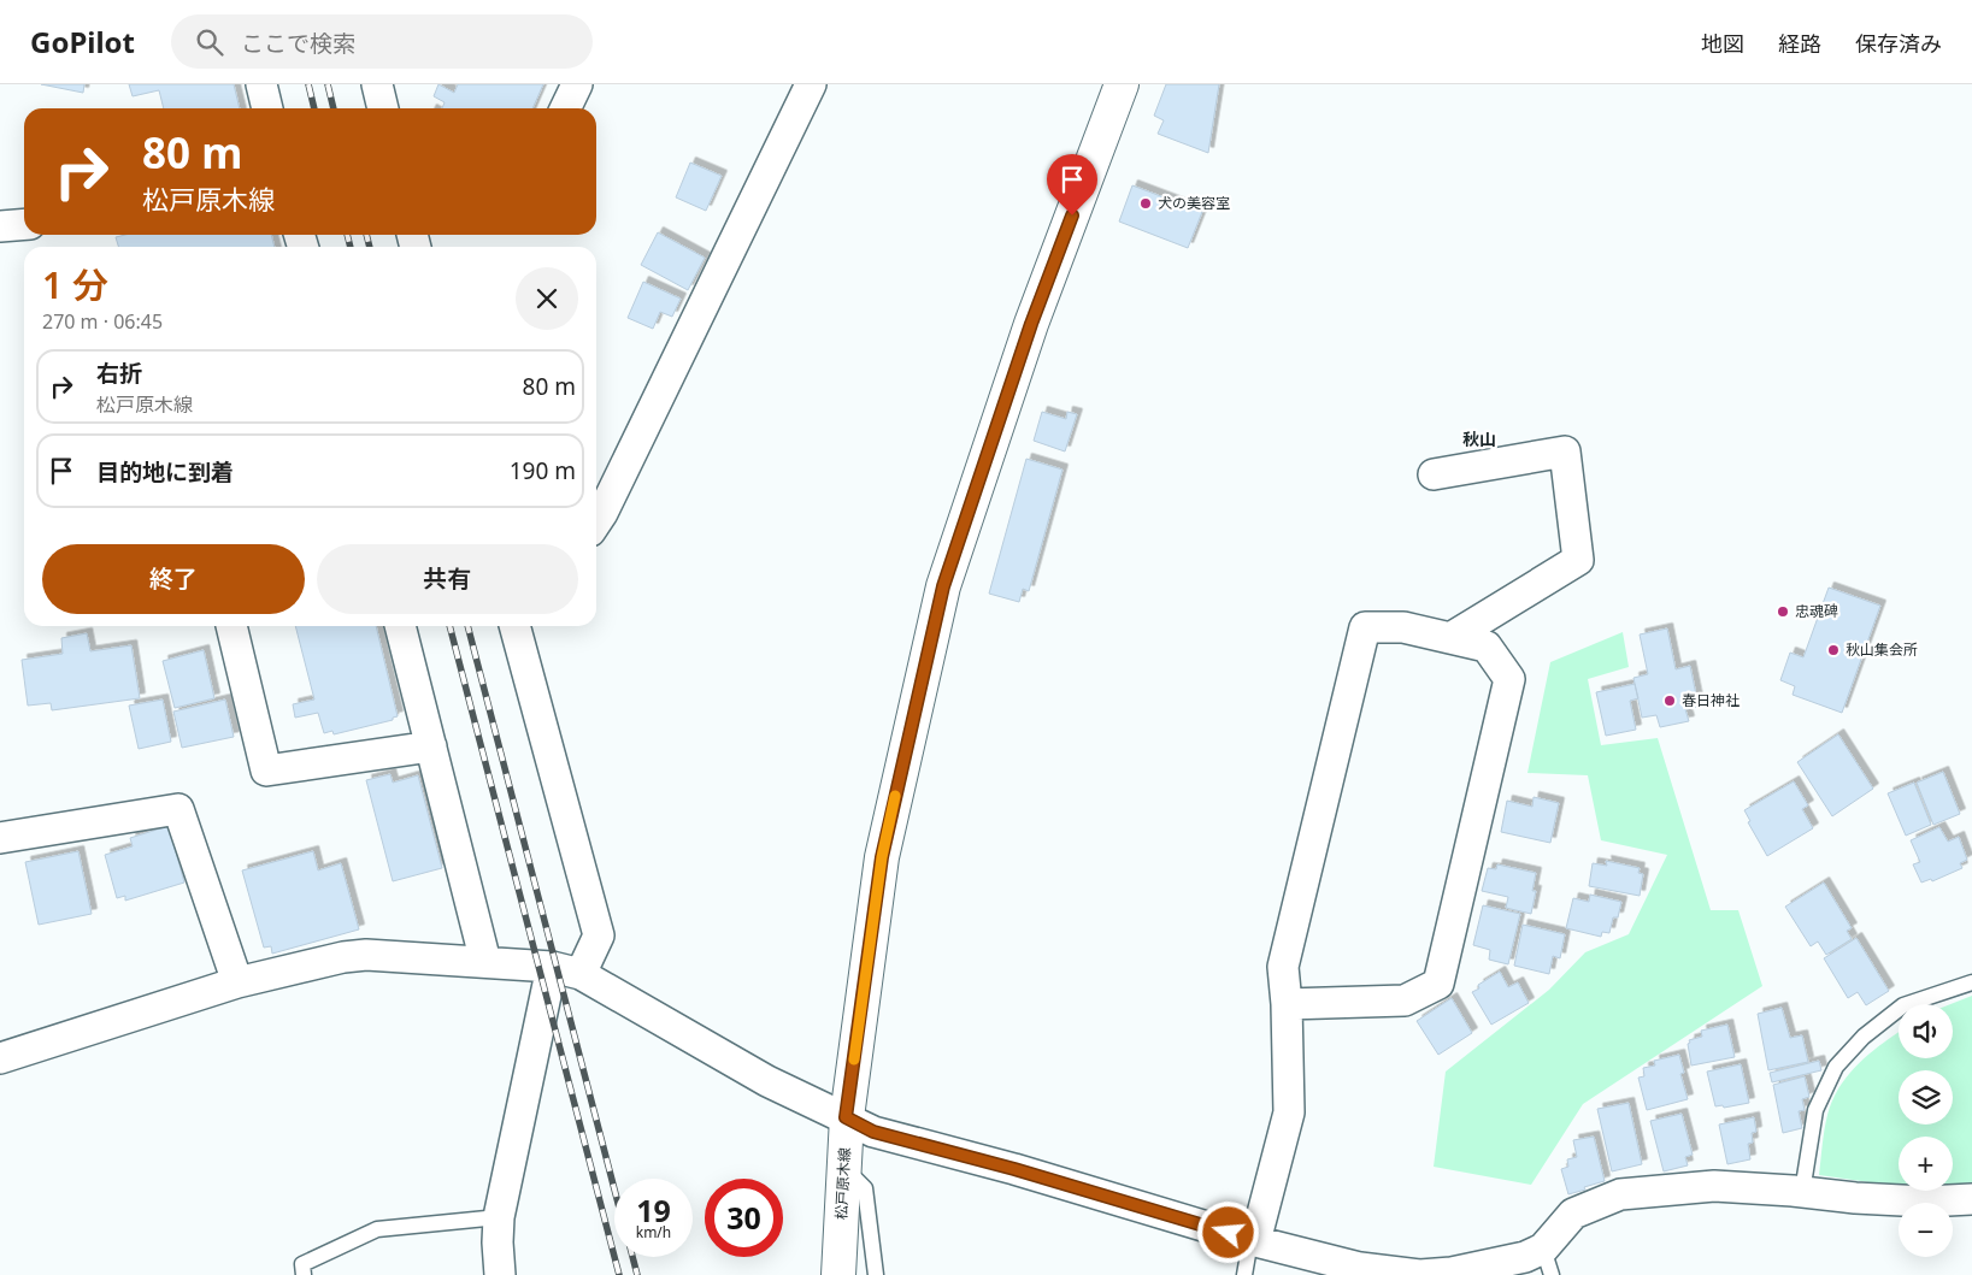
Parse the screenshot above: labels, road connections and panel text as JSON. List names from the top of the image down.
{
  "streets": {
    "main road": ["松戸原木線"]
  },
  "districts": ["秋山"],
  "places": [
    "犬の美容室",
    "忠魂碑",
    "秋山集会所",
    "春日神社"
  ],
  "page": {
    "header": "GoPilot",
    "search": "ここで検索",
    "nav": ["地図", "経路", "保存済み"],
    "turn": ["80 m", "松戸原木線"],
    "heading": ["1 分", "270 m · 06:45"],
    "list": [
      {
        "name": "右折",
        "note": "松戸原木線",
        "value": "80 m"
      },
      {
        "name": "目的地に到着",
        "value": "190 m"
      }
    ],
    "buttons": ["終了", "共有"],
    "map_buttons": ["+", "−"],
    "speed": "19 km/h",
    "limit": "30"
  }
}
